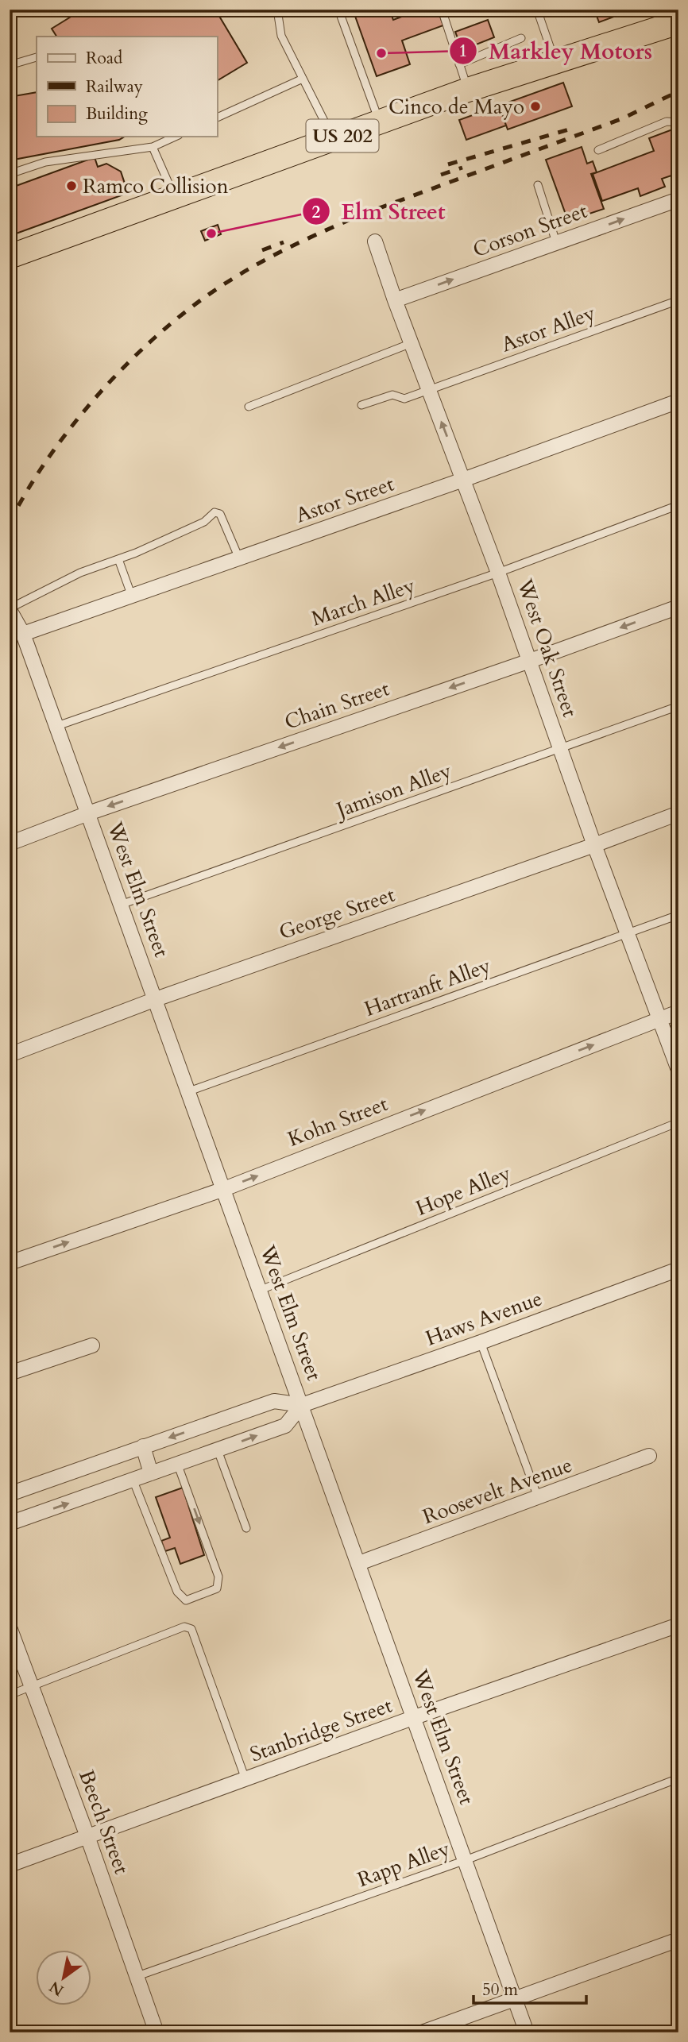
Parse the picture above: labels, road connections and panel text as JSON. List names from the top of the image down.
{
  "streets": {
    "highway": ["US 202"],
    "street": [
      "Corson Street",
      "Astor Street",
      "West Oak Street",
      "Chain Street",
      "West Elm Street",
      "George Street",
      "Kohn Street",
      "Haws Avenue",
      "Roosevelt Avenue",
      "Stanbridge Street",
      "Beech Street"
    ],
    "lane": [
      "Astor Alley",
      "March Alley",
      "Jamison Alley",
      "Hartranft Alley",
      "Hope Alley",
      "Rapp Alley"
    ]
  },
  "crossings": [
    ["Corson Street", "West Oak Street"],
    ["Astor Alley", "West Oak Street"],
    ["Astor Street", "West Oak Street"],
    ["Astor Street", "West Elm Street"],
    ["March Alley", "West Oak Street"],
    ["March Alley", "West Elm Street"],
    ["West Oak Street", "Chain Street"],
    ["West Oak Street", "Jamison Alley"],
    ["West Oak Street", "George Street"],
    ["West Oak Street", "Hartranft Alley"],
    ["West Oak Street", "Kohn Street"],
    ["Chain Street", "West Elm Street"],
    ["Jamison Alley", "West Elm Street"],
    ["West Elm Street", "George Street"],
    ["West Elm Street", "Hartranft Alley"],
    ["West Elm Street", "Kohn Street"],
    ["West Elm Street", "Hope Alley"],
    ["West Elm Street", "Haws Avenue"],
    ["West Elm Street", "Roosevelt Avenue"],
    ["West Elm Street", "Stanbridge Street"],
    ["West Elm Street", "Rapp Alley"],
    ["Stanbridge Street", "Beech Street"],
    ["Beech Street", "Rapp Alley"]
  ],
  "one_way": ["Corson Street", "Chain Street", "Kohn Street"],
  "places": [
    "Markley Motors",
    "Cinco de Mayo",
    "Ramco Collision",
    "Elm Street"
  ],
  "legend": ["Road", "Railway", "Building"],
  "scale_bar": "50 m",
  "north": "bottom left"
}
